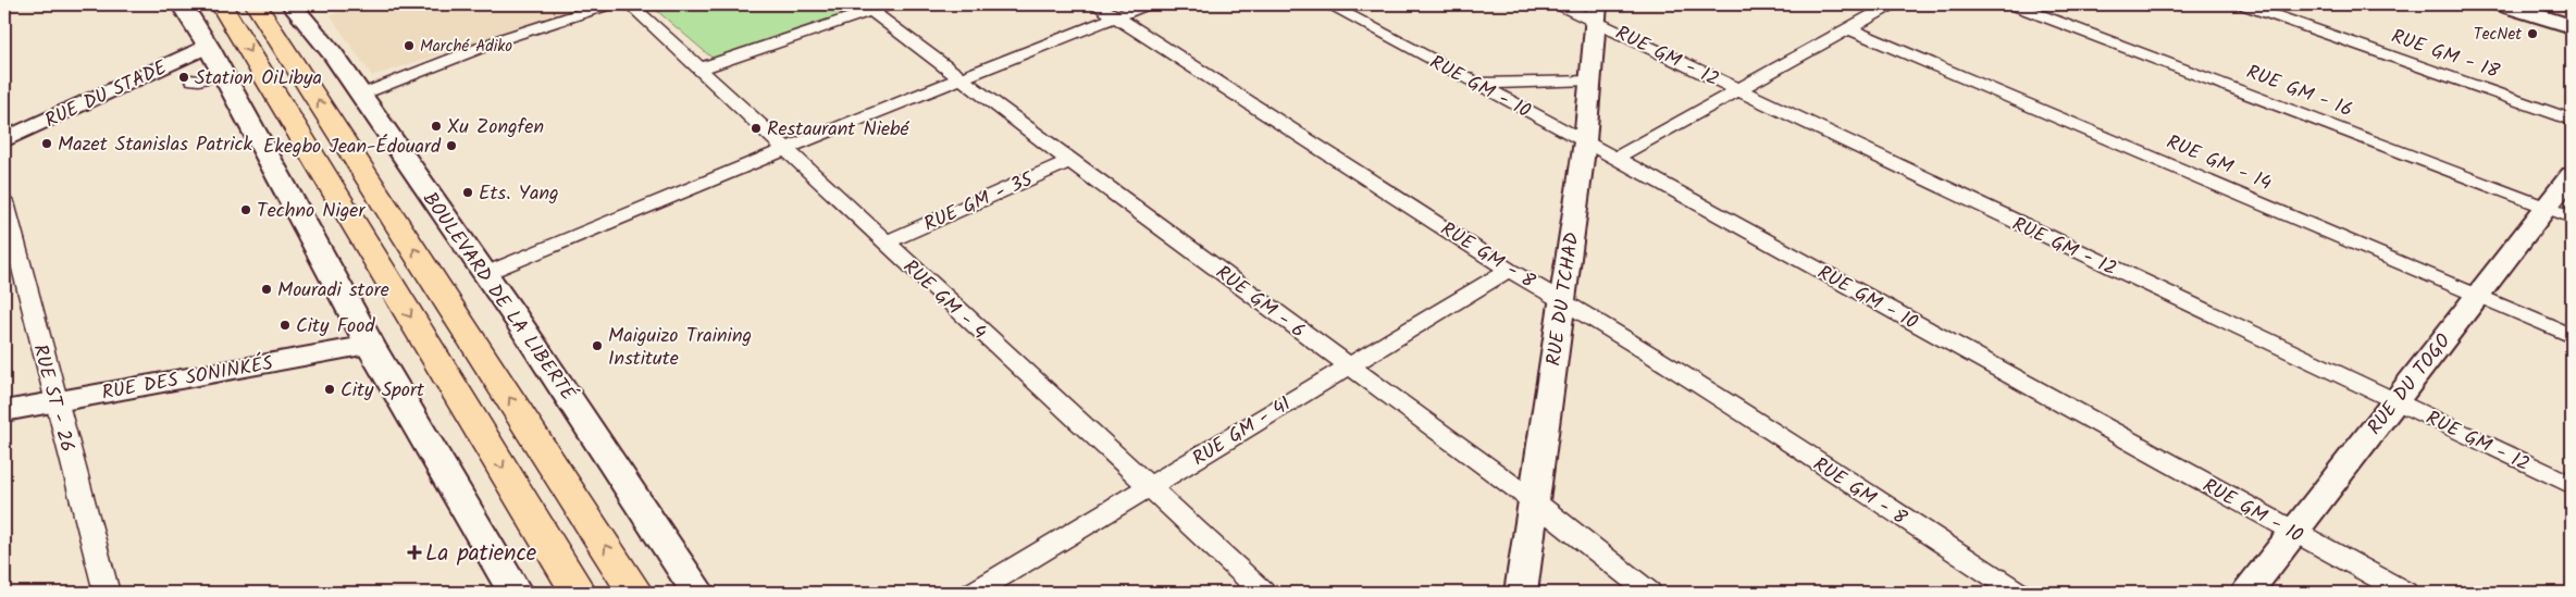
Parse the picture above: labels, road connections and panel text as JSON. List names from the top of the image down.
{
  "streets": {
    "main road": ["BOULEVARD DE LA LIBERTÉ"],
    "street": [
      "RUE GM - 18",
      "RUE GM - 12",
      "RUE GM - 10",
      "RUE GM - 16",
      "RUE DU STADE",
      "RUE GM - 14",
      "RUE GM - 35",
      "RUE GM - 8",
      "RUE GM - 4",
      "RUE DU TCHAD",
      "RUE GM - 6",
      "RUE DES SONINKÉS",
      "RUE DU TOGO",
      "RUE ST - 26",
      "RUE GM - 41"
    ]
  },
  "crossings": [
    ["RUE GM - 12", "RUE DU TCHAD"],
    ["RUE GM - 12", "RUE DU TOGO"],
    ["RUE GM - 10", "RUE DU TCHAD"],
    ["RUE GM - 10", "RUE DU TOGO"],
    ["RUE GM - 16", "RUE DU TOGO"],
    ["RUE GM - 14", "RUE DU TOGO"],
    ["RUE GM - 35", "RUE GM - 4"],
    ["RUE GM - 35", "RUE GM - 6"],
    ["RUE GM - 8", "RUE DU TCHAD"],
    ["RUE GM - 8", "RUE GM - 41"],
    ["RUE GM - 4", "RUE GM - 41"],
    ["RUE DU TCHAD", "RUE GM - 6"],
    ["RUE GM - 6", "RUE GM - 41"],
    ["RUE DES SONINKÉS", "RUE ST - 26"]
  ],
  "places": {
    "other": [
      "TecNet",
      "Marché Adiko",
      "Station OiLibya",
      "Xu Zongfen",
      "Restaurant Niebé",
      "Mazet Stanislas Patrick",
      "Ekegbo Jean-Édouard",
      "Ets. Yang",
      "Techno Niger",
      "Mouradi store",
      "City Food",
      "Maiguizo Training Institute",
      "City Sport"
    ],
    "health": ["La patience"]
  }
}
